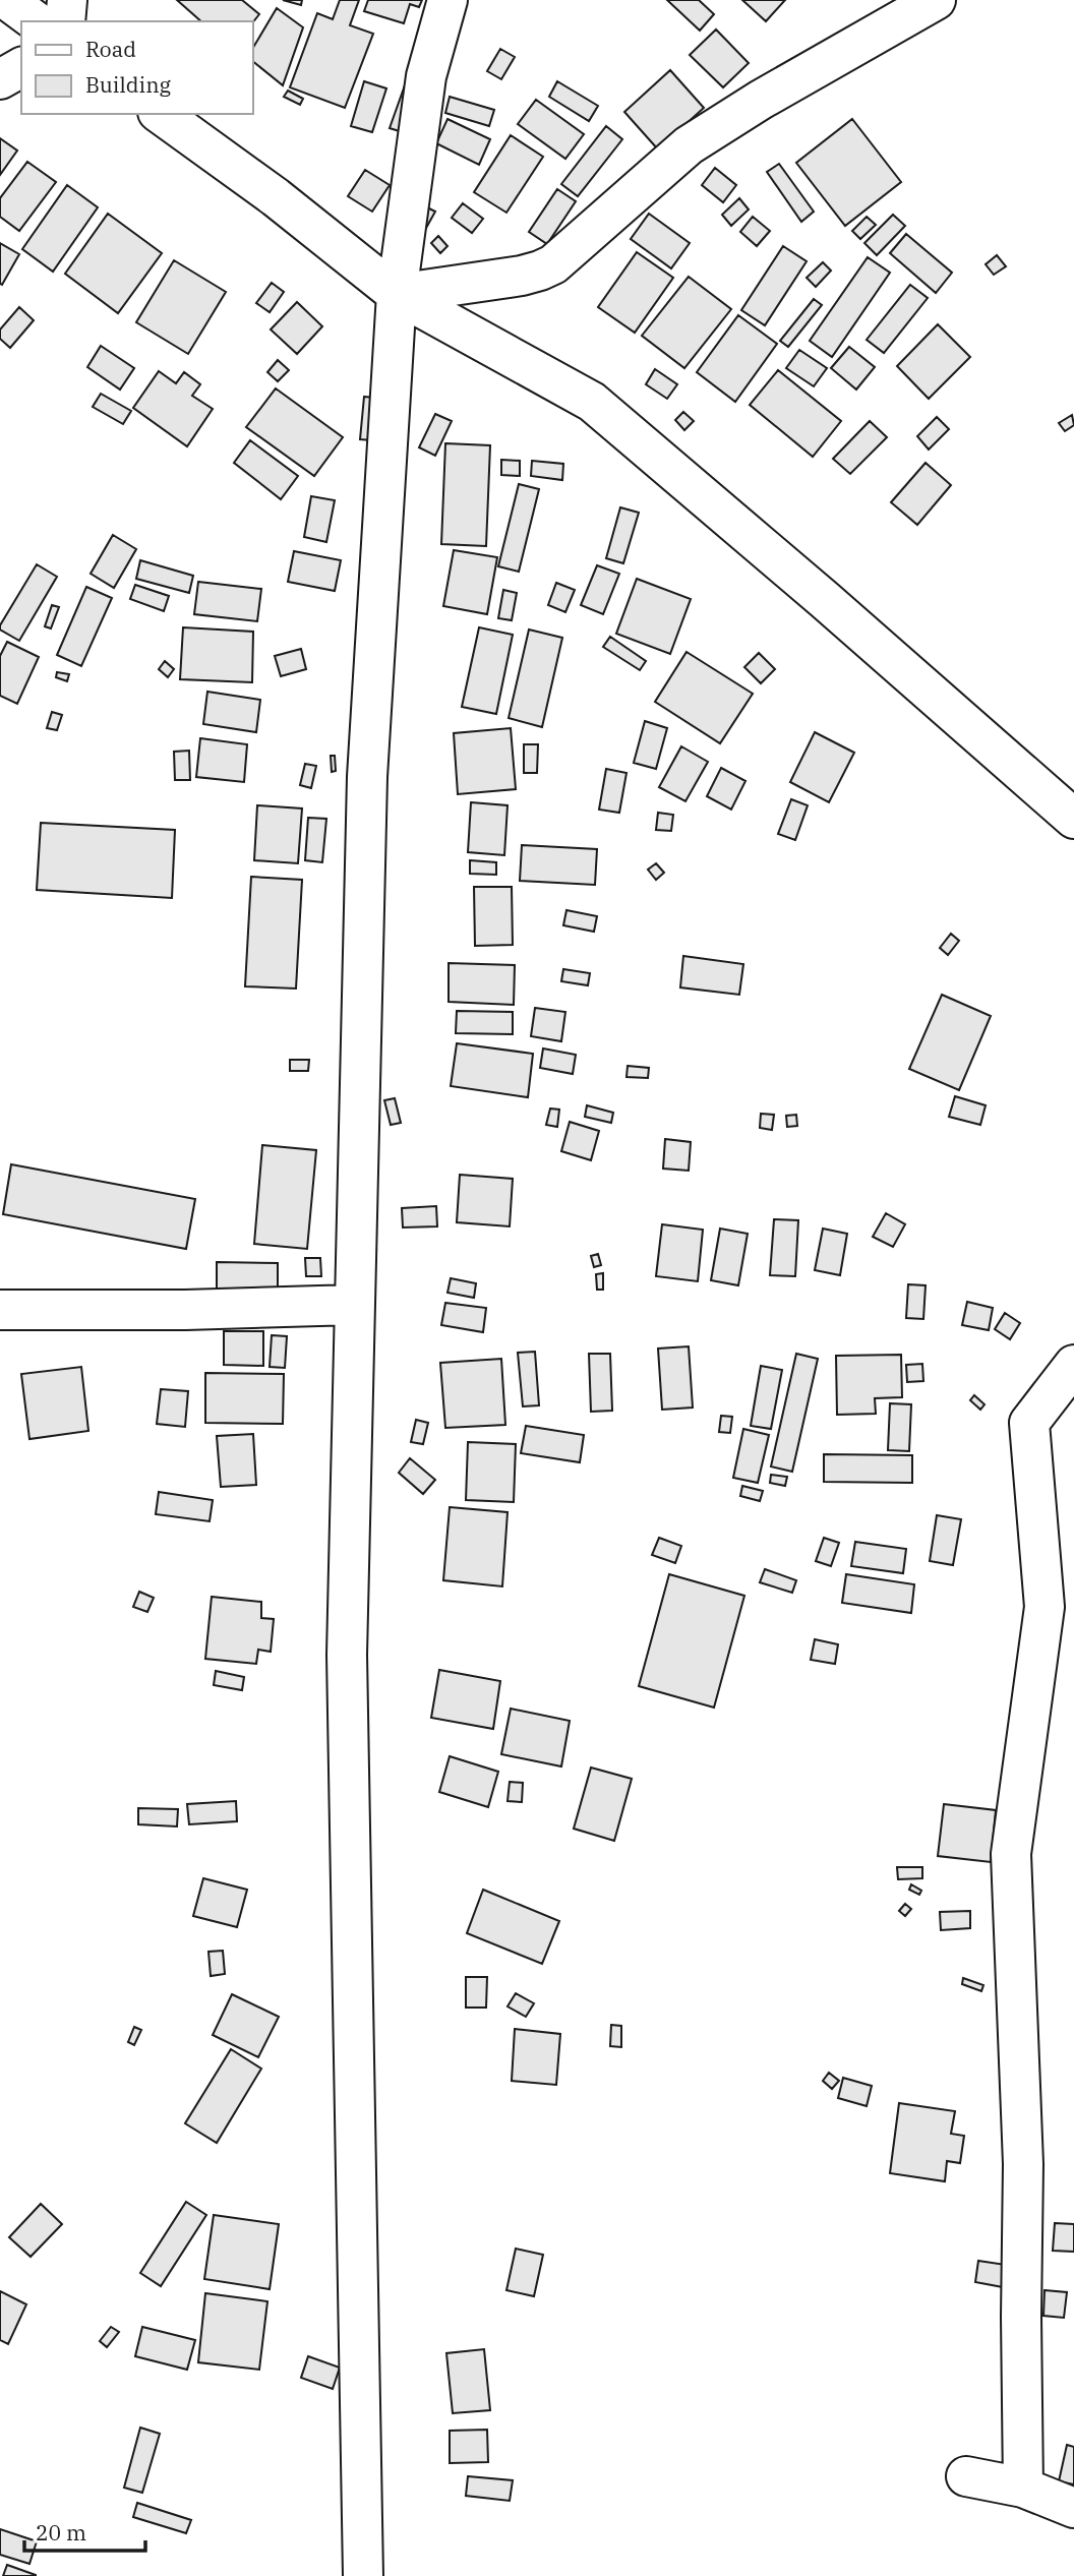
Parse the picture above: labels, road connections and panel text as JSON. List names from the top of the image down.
{
  "legend": ["Road", "Building"],
  "scale_bar": "20 m"
}
